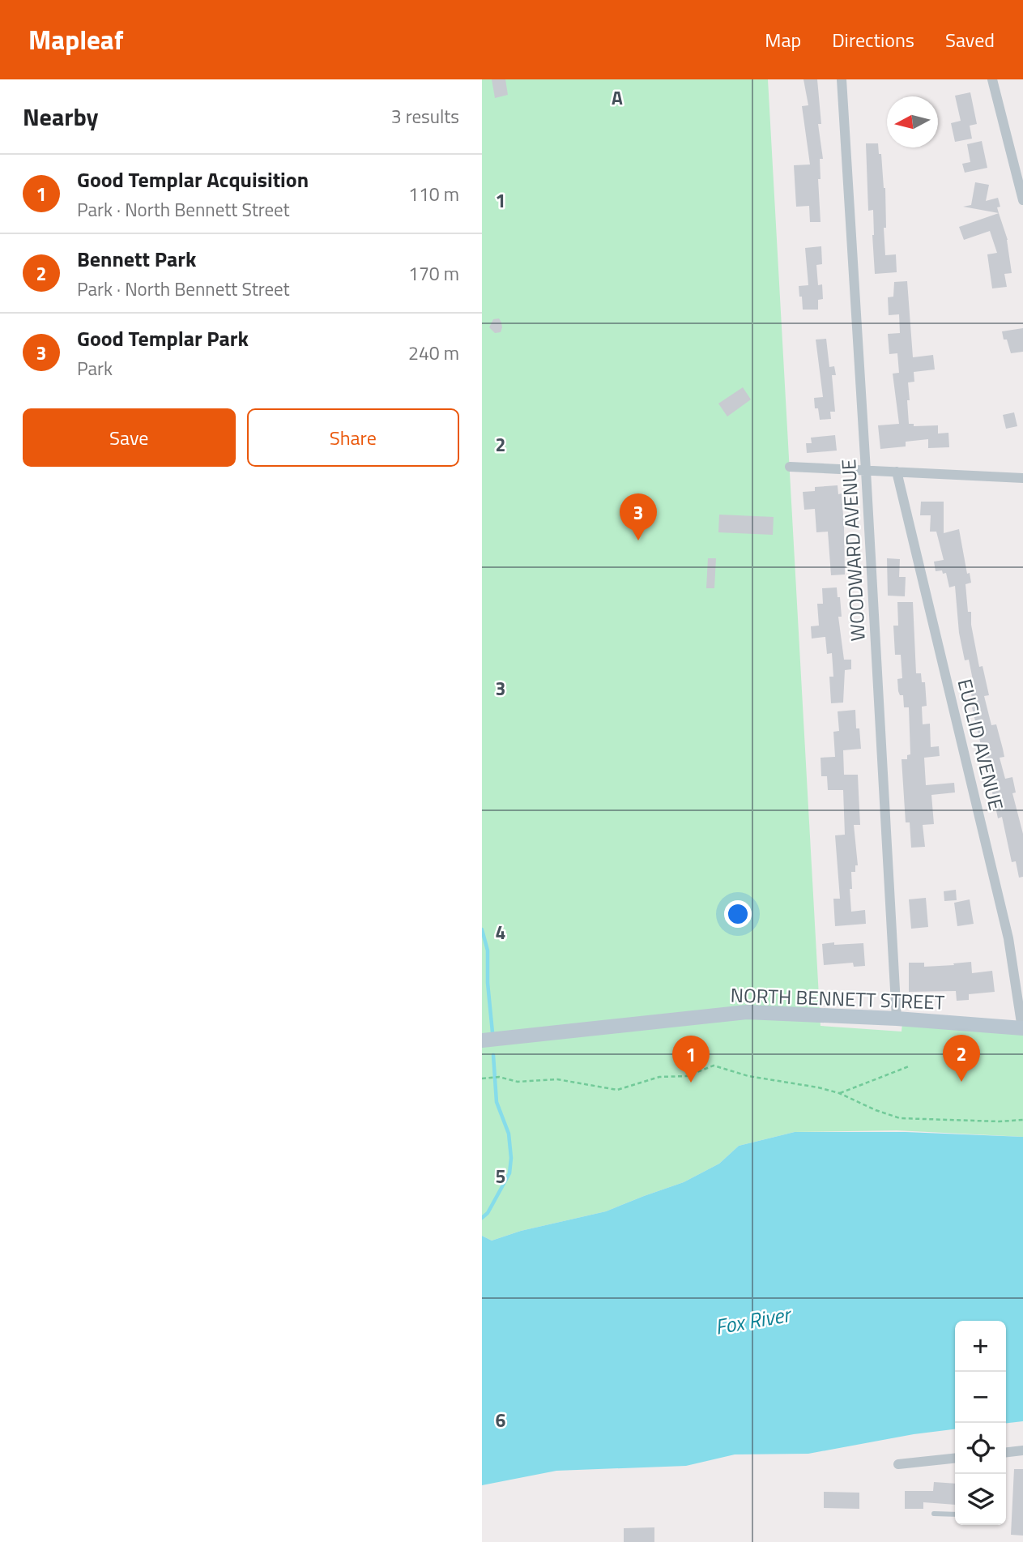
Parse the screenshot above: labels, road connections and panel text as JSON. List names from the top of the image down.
{
  "streets": {
    "main road": ["NORTH BENNETT STREET"],
    "street": ["WOODWARD AVENUE", "EUCLID AVENUE"]
  },
  "crossings": [
    ["WOODWARD AVENUE", "NORTH BENNETT STREET"],
    ["EUCLID AVENUE", "NORTH BENNETT STREET"]
  ],
  "water": ["Fox River"],
  "north": "left",
  "page": {
    "header": "Mapleaf",
    "nav": ["Map", "Directions", "Saved"],
    "heading": ["Nearby", "3 results"],
    "list": [
      {
        "mark": "1",
        "name": "Good Templar Acquisition",
        "note": "Park · North Bennett Street",
        "value": "110 m"
      },
      {
        "mark": "2",
        "name": "Bennett Park",
        "note": "Park · North Bennett Street",
        "value": "170 m"
      },
      {
        "mark": "3",
        "name": "Good Templar Park",
        "note": "Park",
        "value": "240 m"
      }
    ],
    "buttons": ["Save", "Share"],
    "pins": ["3", "2", "1"],
    "map_buttons": ["+", "−"]
  },
  "grid": {
    "columns": ["A"],
    "rows": [
      "1",
      "2",
      "3",
      "4",
      "5",
      "6"
    ]
  }
}
